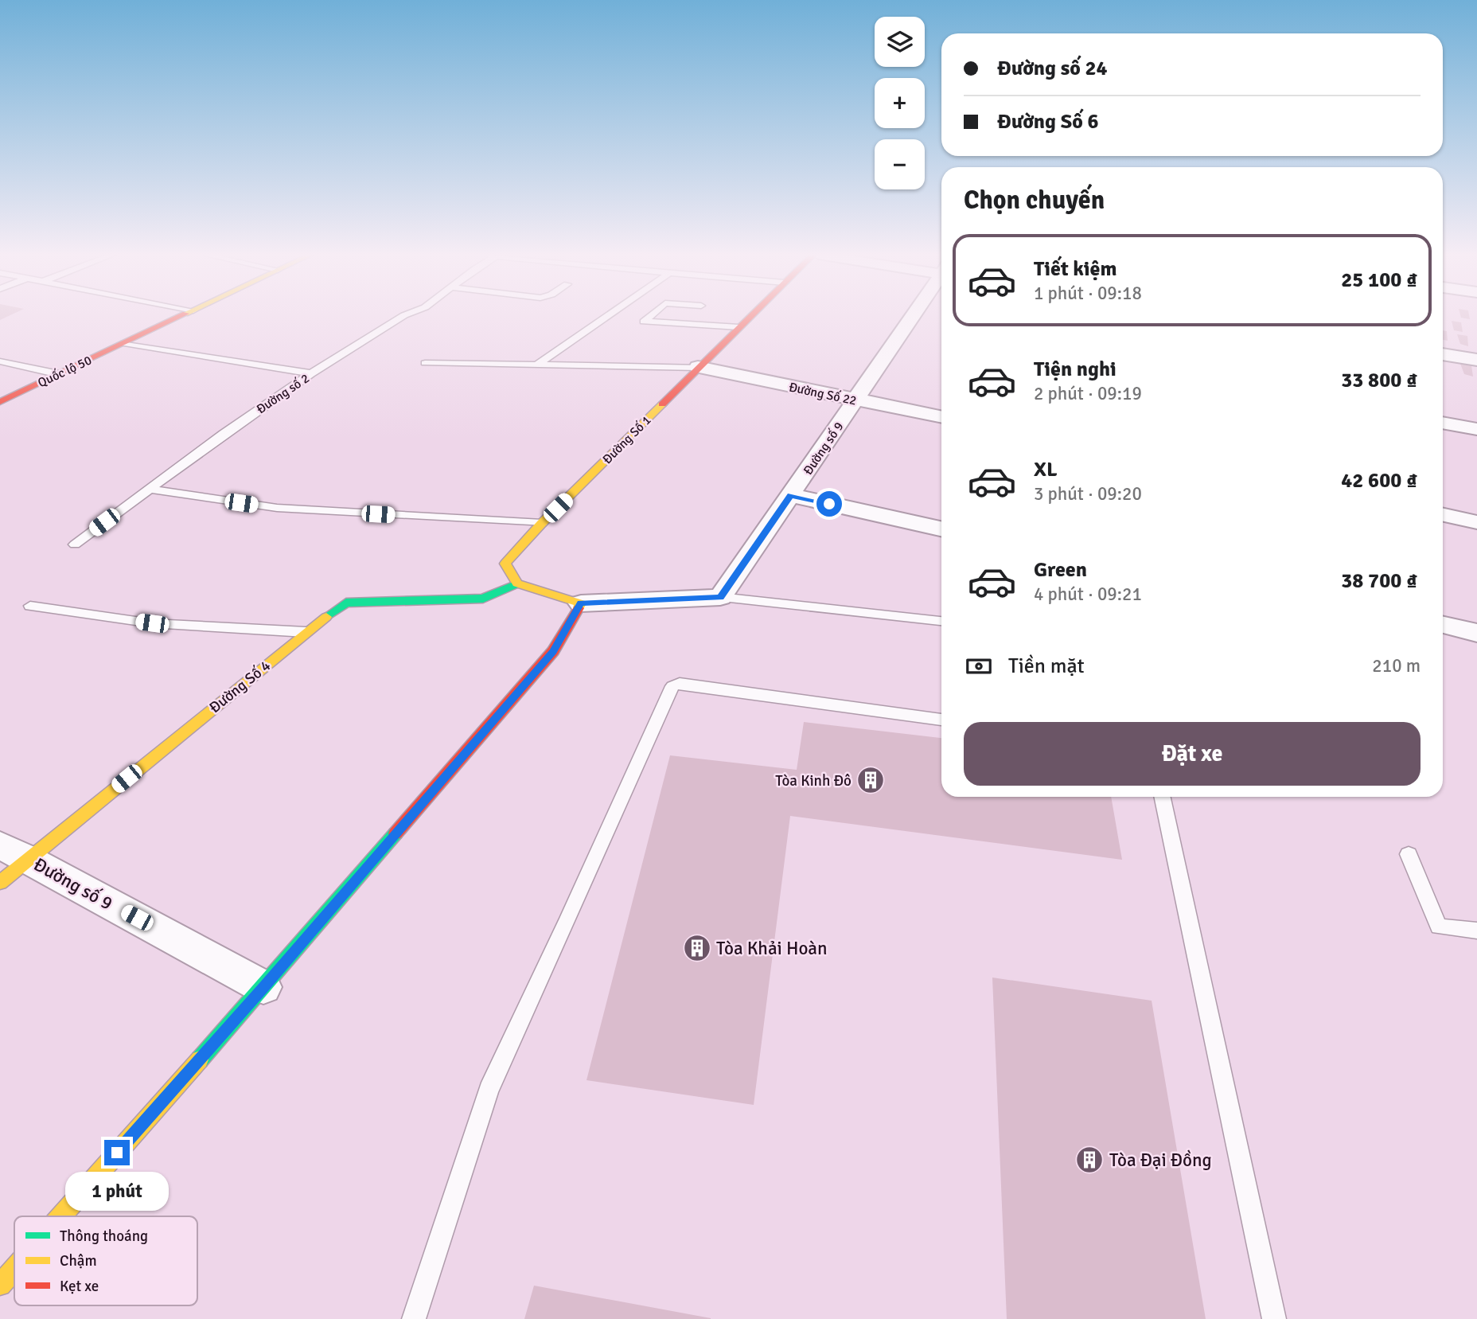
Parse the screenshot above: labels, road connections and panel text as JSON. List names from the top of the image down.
{
  "streets": {
    "street": [
      "Quốc lộ 50",
      "Đường Số 22",
      "Đường Số 1",
      "Đường số 9",
      "Đường Số 4"
    ],
    "lane": ["Đường số 2"]
  },
  "crossings": [
    ["Đường Số 22", "Đường Số 1"],
    ["Đường Số 22", "Đường số 9"],
    ["Đường Số 1", "Đường Số 4"],
    ["Đường số 9", "Đường Số 4"]
  ],
  "places": {
    "building": ["Tòa Kinh Đô", "Tòa Khải Hoàn", "Tòa Đại Đồng"]
  },
  "legend": ["Thông thoáng", "Chậm", "Kẹt xe"],
  "page": {
    "map_buttons": ["+", "−"],
    "banner": ["Đường số 24", "Đường Số 6"],
    "heading": "Chọn chuyến",
    "list": [
      {
        "name": "Tiết kiệm",
        "note": "1 phút · 09:18",
        "value": "25 100 ₫"
      },
      {
        "name": "Tiện nghi",
        "note": "2 phút · 09:19",
        "value": "33 800 ₫"
      },
      {
        "name": "XL",
        "note": "3 phút · 09:20",
        "value": "42 600 ₫"
      },
      {
        "name": "Green",
        "note": "4 phút · 09:21",
        "value": "38 700 ₫"
      }
    ],
    "pay": ["Tiền mặt", "210 m"],
    "buttons": "Đặt xe",
    "bubble": "1 phút"
  }
}
